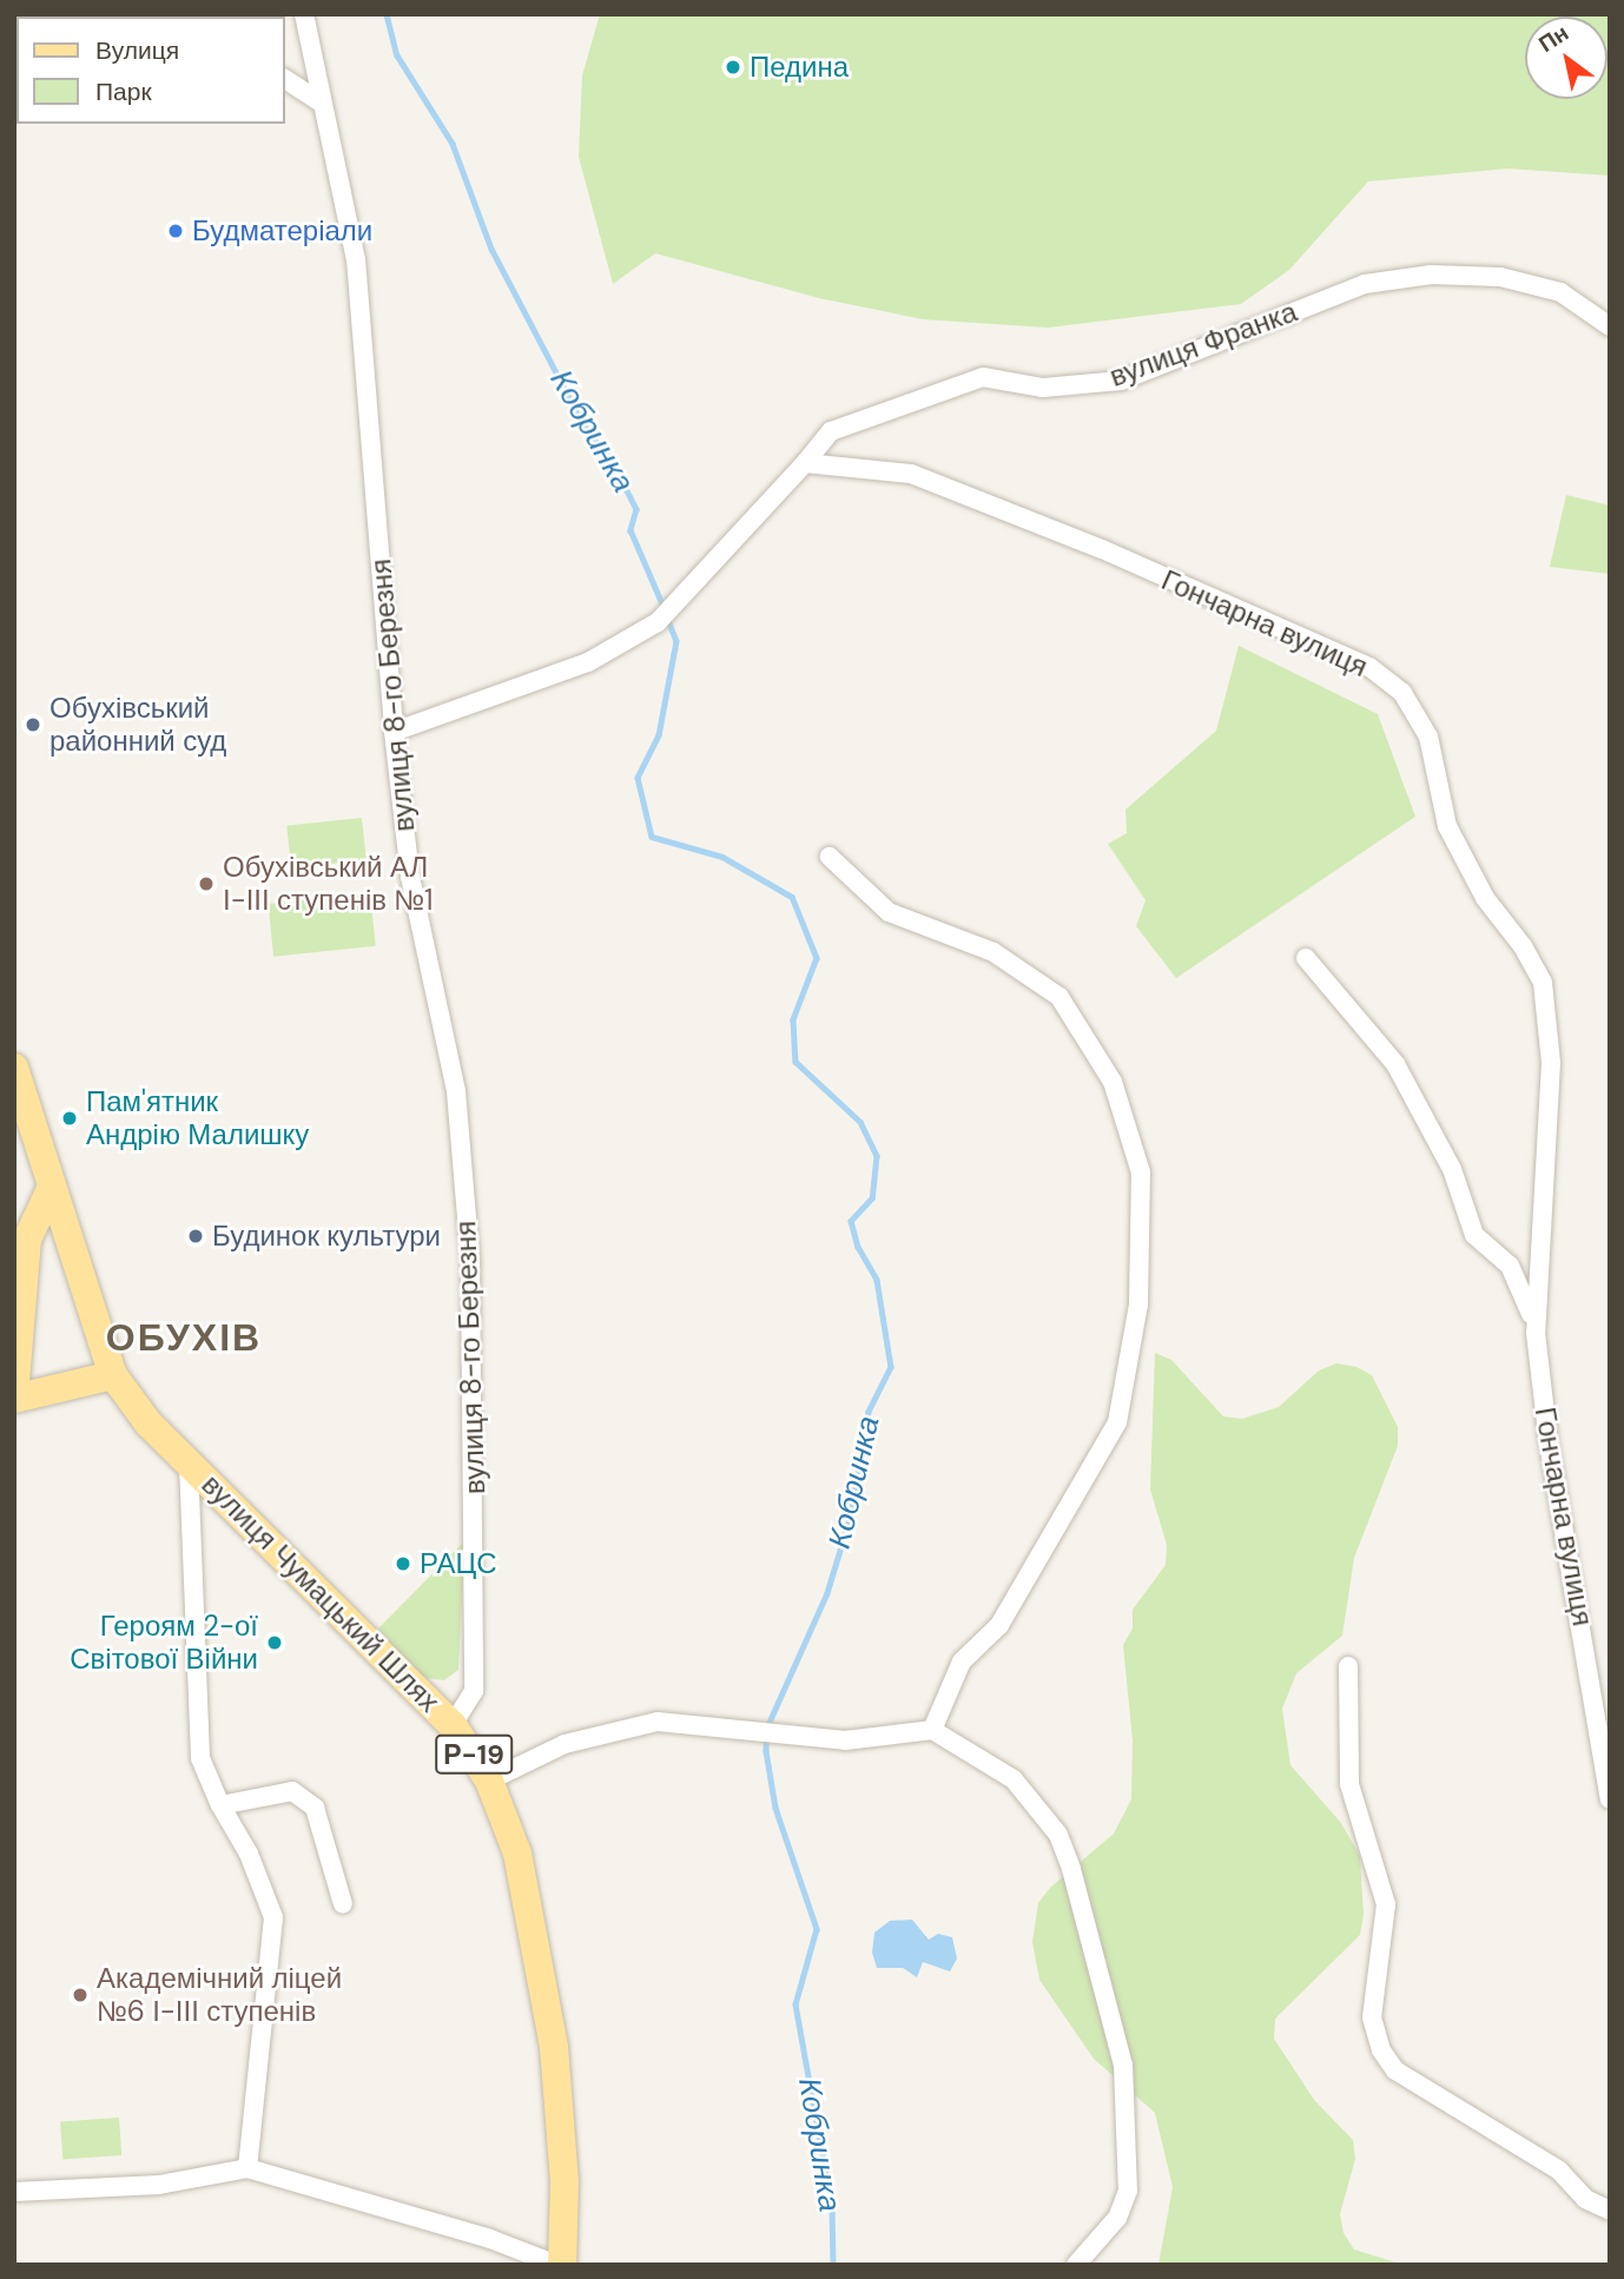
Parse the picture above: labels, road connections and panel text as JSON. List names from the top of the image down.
{
  "streets": {
    "main road": ["вулиця Чумацький Шлях", "Р-19"],
    "street": ["вулиця Франка", "Гончарна вулиця", "вулиця 8-го Березня"]
  },
  "crossings": [
    ["вулиця Франка", "Гончарна вулиця"],
    ["вулиця 8-го Березня", "вулиця Чумацький Шлях"]
  ],
  "districts": ["ОБУХІВ"],
  "water": ["Кобринка"],
  "places": [
    "Педина",
    "Будматеріали",
    "Обухівський районний суд",
    "Обухівський АЛ І-ІІІ ступенів №1",
    "Пам'ятник Андрію Малишку",
    "Будинок культури",
    "РАЦС",
    "Героям 2-ої Світової Війни",
    "Академічний ліцей №6 І-ІІІ ступенів"
  ],
  "legend": ["Вулиця", "Парк"],
  "north": "top left"
}
